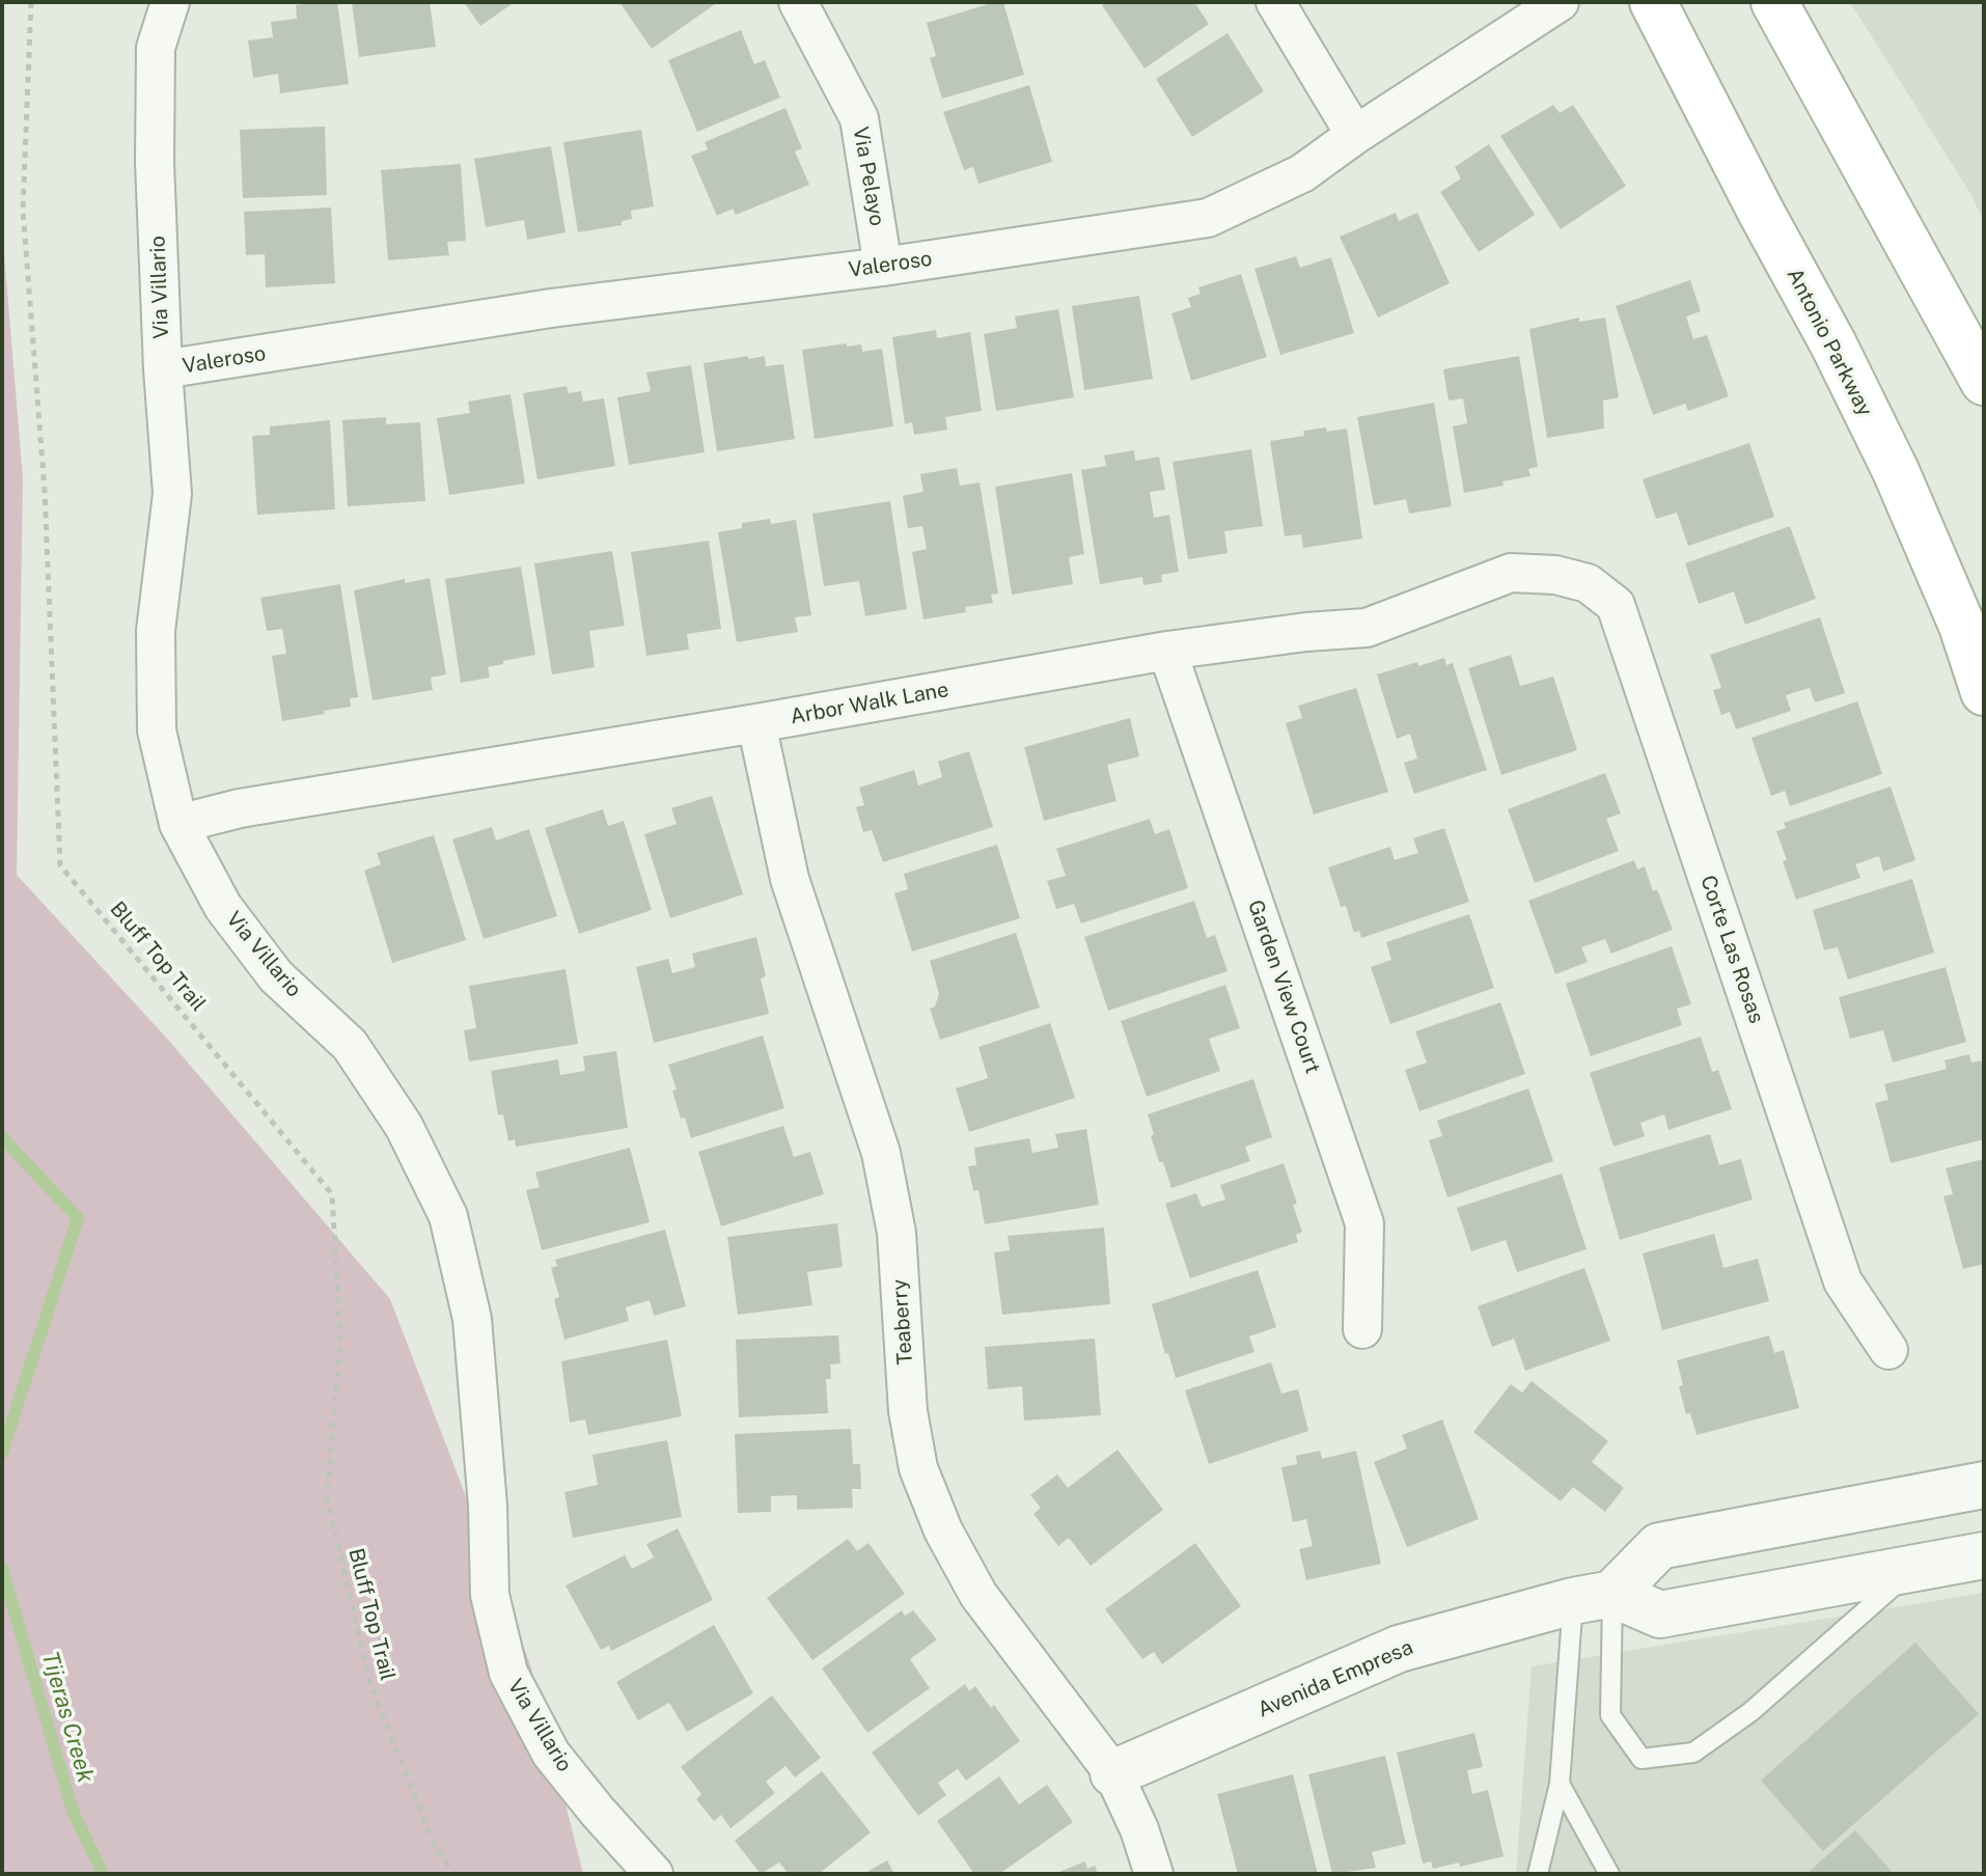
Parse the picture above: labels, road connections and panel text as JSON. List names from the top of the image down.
{
  "streets": {
    "main road": ["Antonio Parkway"],
    "street": [
      "Via Pelayo",
      "Valeroso",
      "Via Villario",
      "Arbor Walk Lane",
      "Corte Las Rosas",
      "Garden View Court",
      "Teaberry",
      "Avenida Empresa"
    ],
    "path": ["Bluff Top Trail"]
  },
  "crossings": [
    ["Via Pelayo", "Valeroso"],
    ["Valeroso", "Via Villario"],
    ["Via Villario", "Arbor Walk Lane"],
    ["Arbor Walk Lane", "Corte Las Rosas"],
    ["Arbor Walk Lane", "Garden View Court"],
    ["Arbor Walk Lane", "Teaberry"],
    ["Teaberry", "Avenida Empresa"]
  ],
  "water": ["Tijeras Creek"]
}
